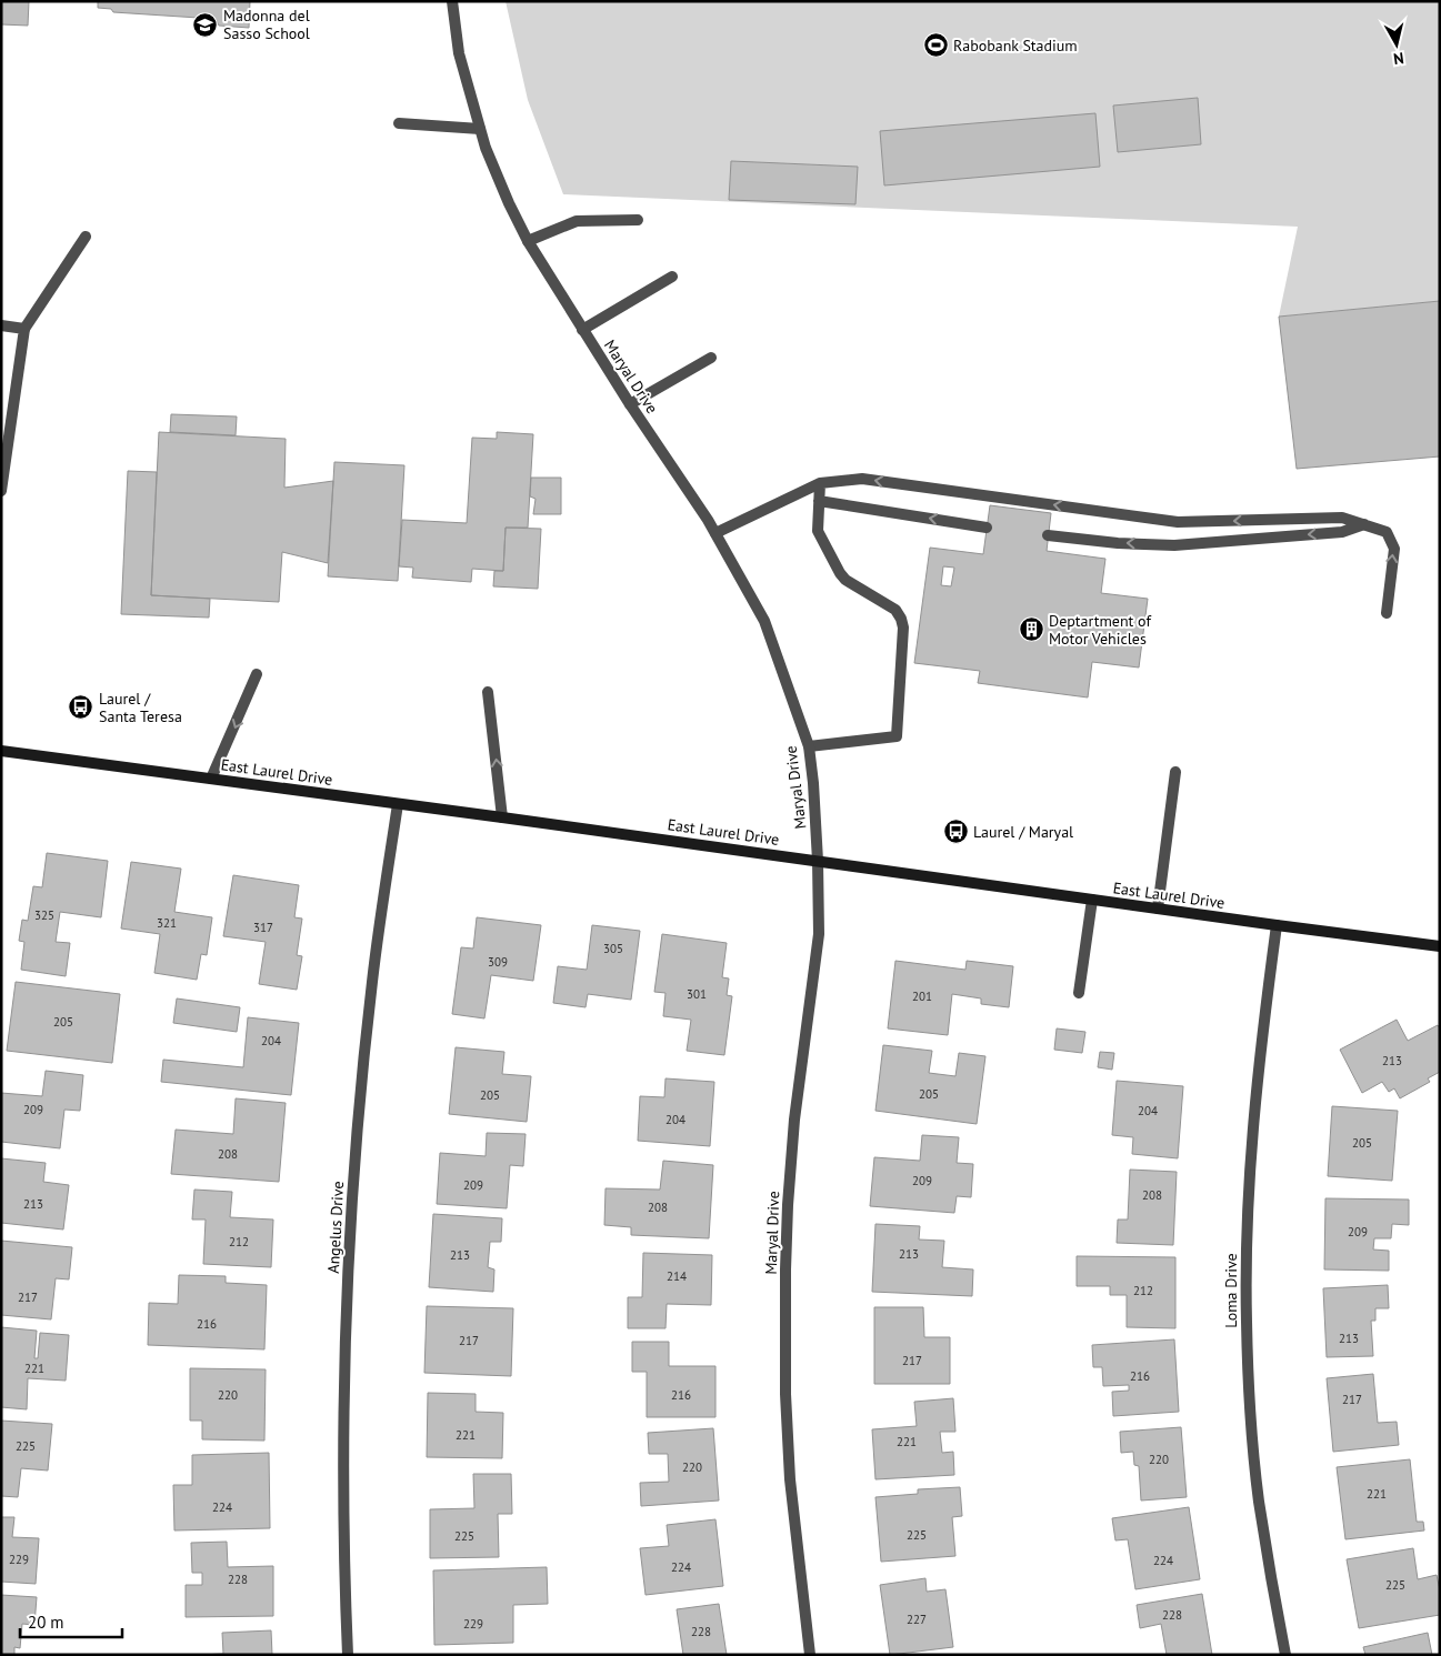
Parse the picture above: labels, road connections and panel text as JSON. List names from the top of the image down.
{
  "streets": {
    "main road": ["East Laurel Drive"],
    "street": ["Maryal Drive", "Angelus Drive", "Loma Drive"]
  },
  "crossings": [
    ["Maryal Drive", "East Laurel Drive"],
    ["East Laurel Drive", "Angelus Drive"],
    ["East Laurel Drive", "Loma Drive"]
  ],
  "places": {
    "school or university": ["Madonna del Sasso School"],
    "sports": ["Rabobank Stadium"],
    "building": ["Deptartment of Motor Vehicles"],
    "bus stop": ["Laurel / Santa Teresa", "Laurel / Maryal"]
  },
  "house_numbers": [
    "325",
    "321",
    "317",
    "305",
    "309",
    "301",
    "201",
    "205",
    "204",
    "213",
    "205",
    "205",
    "209",
    "204",
    "204",
    "205",
    "208",
    "209",
    "209",
    "208",
    "213",
    "208",
    "209",
    "212",
    "213",
    "213",
    "214",
    "212",
    "217",
    "216",
    "213",
    "217",
    "217",
    "221",
    "216",
    "220",
    "216",
    "217",
    "221",
    "221",
    "225",
    "220",
    "220",
    "221",
    "224",
    "225",
    "225",
    "229",
    "224",
    "224",
    "228",
    "225",
    "228",
    "227",
    "229",
    "228"
  ],
  "scale_bar": "20 m",
  "north": "bottom"
}
